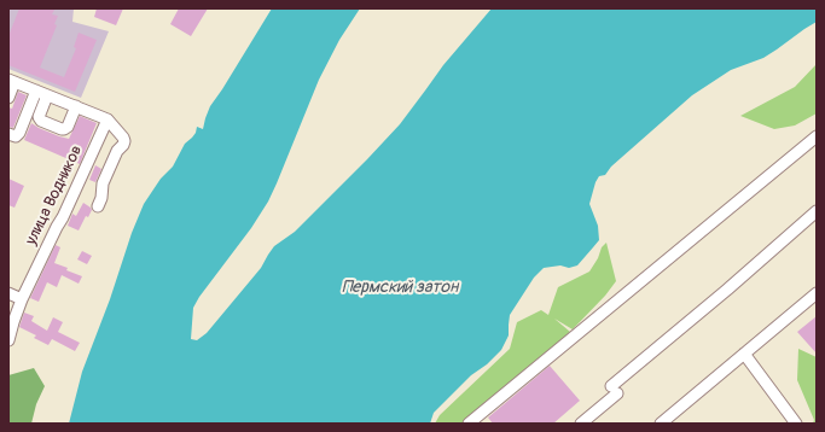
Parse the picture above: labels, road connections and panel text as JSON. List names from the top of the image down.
{
  "streets": {
    "street": ["улица Водников"]
  },
  "water": ["Пермский затон"]
}
